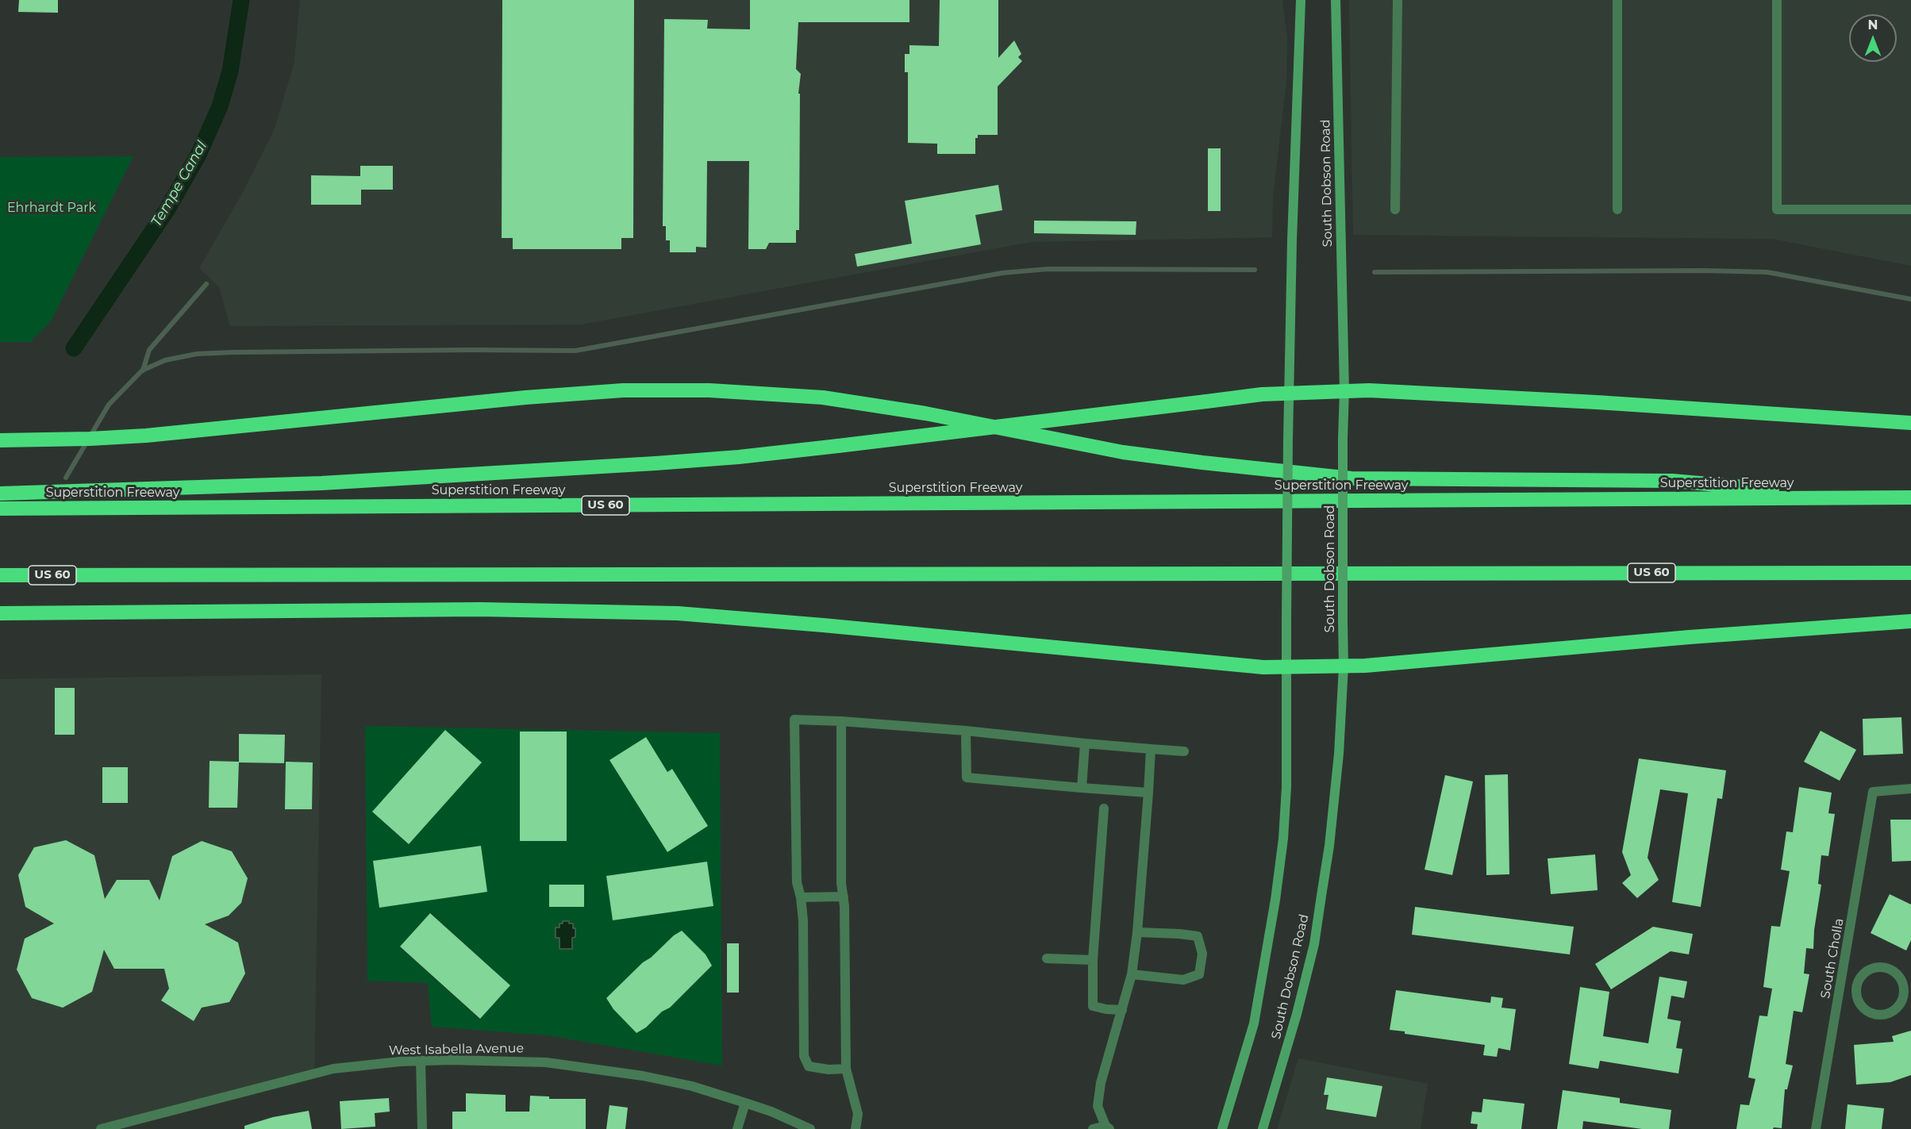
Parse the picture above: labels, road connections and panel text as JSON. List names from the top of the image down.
{
  "streets": {
    "highway": ["Superstition Freeway", "US 60"],
    "main road": ["South Dobson Road"],
    "street": ["South Cholla", "West Isabella Avenue"]
  },
  "water": ["Tempe Canal"],
  "parks": ["Ehrhardt Park"],
  "north": "top"
}
